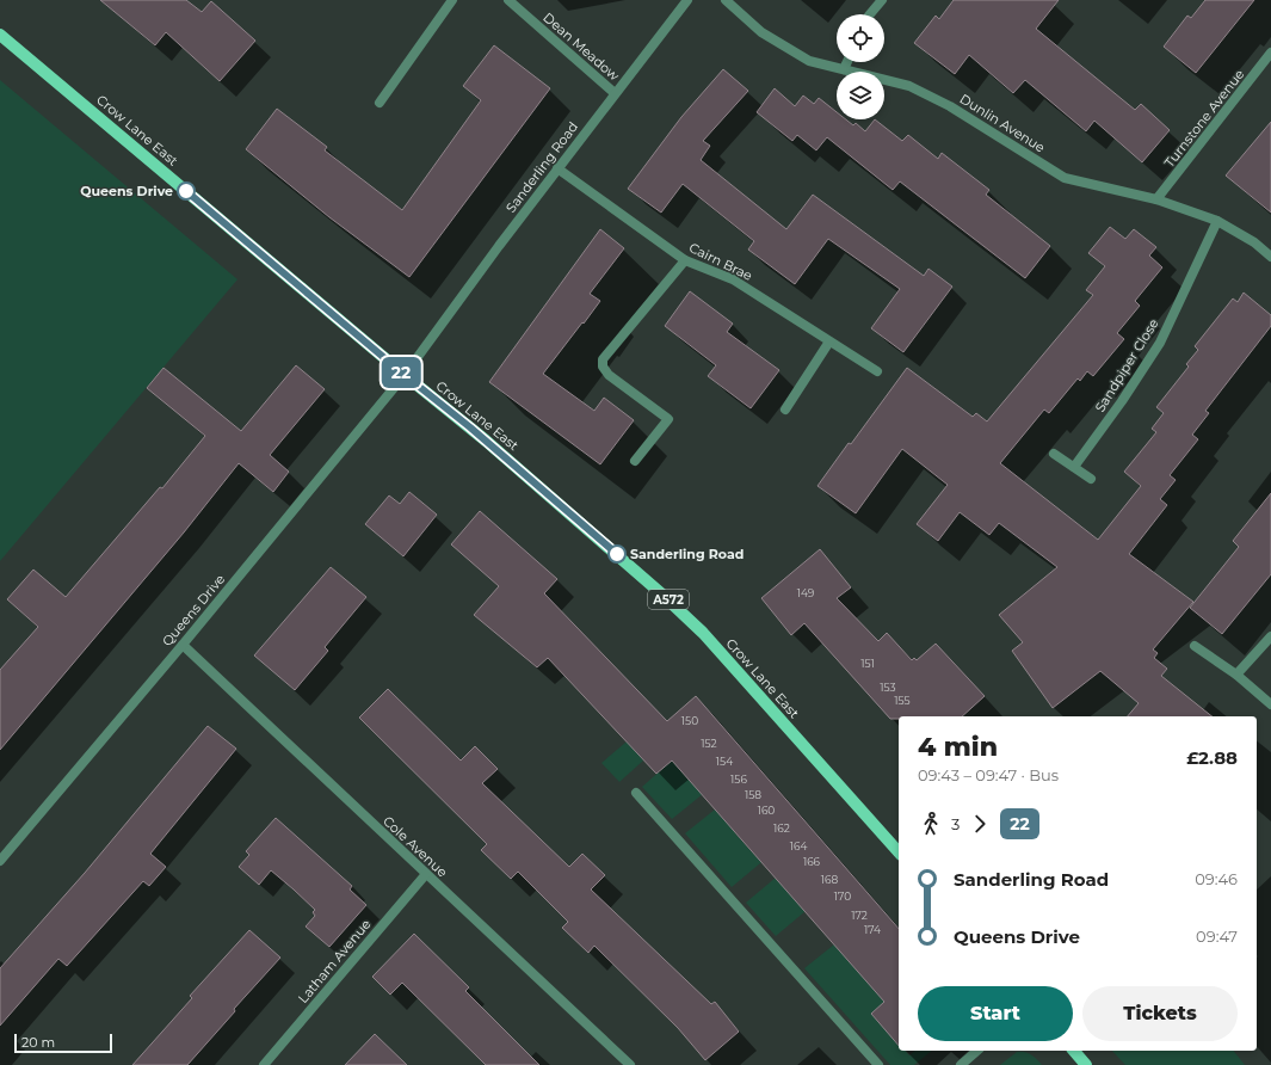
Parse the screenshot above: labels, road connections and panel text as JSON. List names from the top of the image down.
{
  "streets": {
    "main road": ["Crow Lane East", "A572"],
    "street": [
      "Dean Meadow",
      "Turnstone Avenue",
      "Dunlin Avenue",
      "Sanderling Road",
      "Cairn Brae",
      "Sandpiper Close",
      "Queens Drive",
      "Cole Avenue",
      "Latham Avenue"
    ]
  },
  "crossings": [
    ["Dean Meadow", "Sanderling Road"],
    ["Turnstone Avenue", "Dunlin Avenue"],
    ["Dunlin Avenue", "Sandpiper Close"],
    ["Crow Lane East", "Sanderling Road"],
    ["Crow Lane East", "Queens Drive"],
    ["Sanderling Road", "Cairn Brae"],
    ["Sanderling Road", "Queens Drive"],
    ["Queens Drive", "Cole Avenue"],
    ["Cole Avenue", "Latham Avenue"]
  ],
  "places": ["Queens Drive", "Sanderling Road"],
  "lines": ["bus line 22"],
  "house_numbers": [
    "149",
    "151",
    "153",
    "155",
    "150",
    "152",
    "154",
    "156",
    "158",
    "160",
    "162",
    "164",
    "166",
    "168",
    "170",
    "172",
    "174"
  ],
  "scale_bar": "20 m",
  "page": {
    "on_map": "22",
    "heading": ["4 min", "09:43 – 09:47 · Bus", "£2.88"],
    "legs": ["3", "22"],
    "list": [
      {
        "name": "Sanderling Road",
        "value": "09:46"
      },
      {
        "name": "Queens Drive",
        "value": "09:47"
      }
    ],
    "buttons": ["Start", "Tickets"],
    "scale": "20 m"
  }
}
